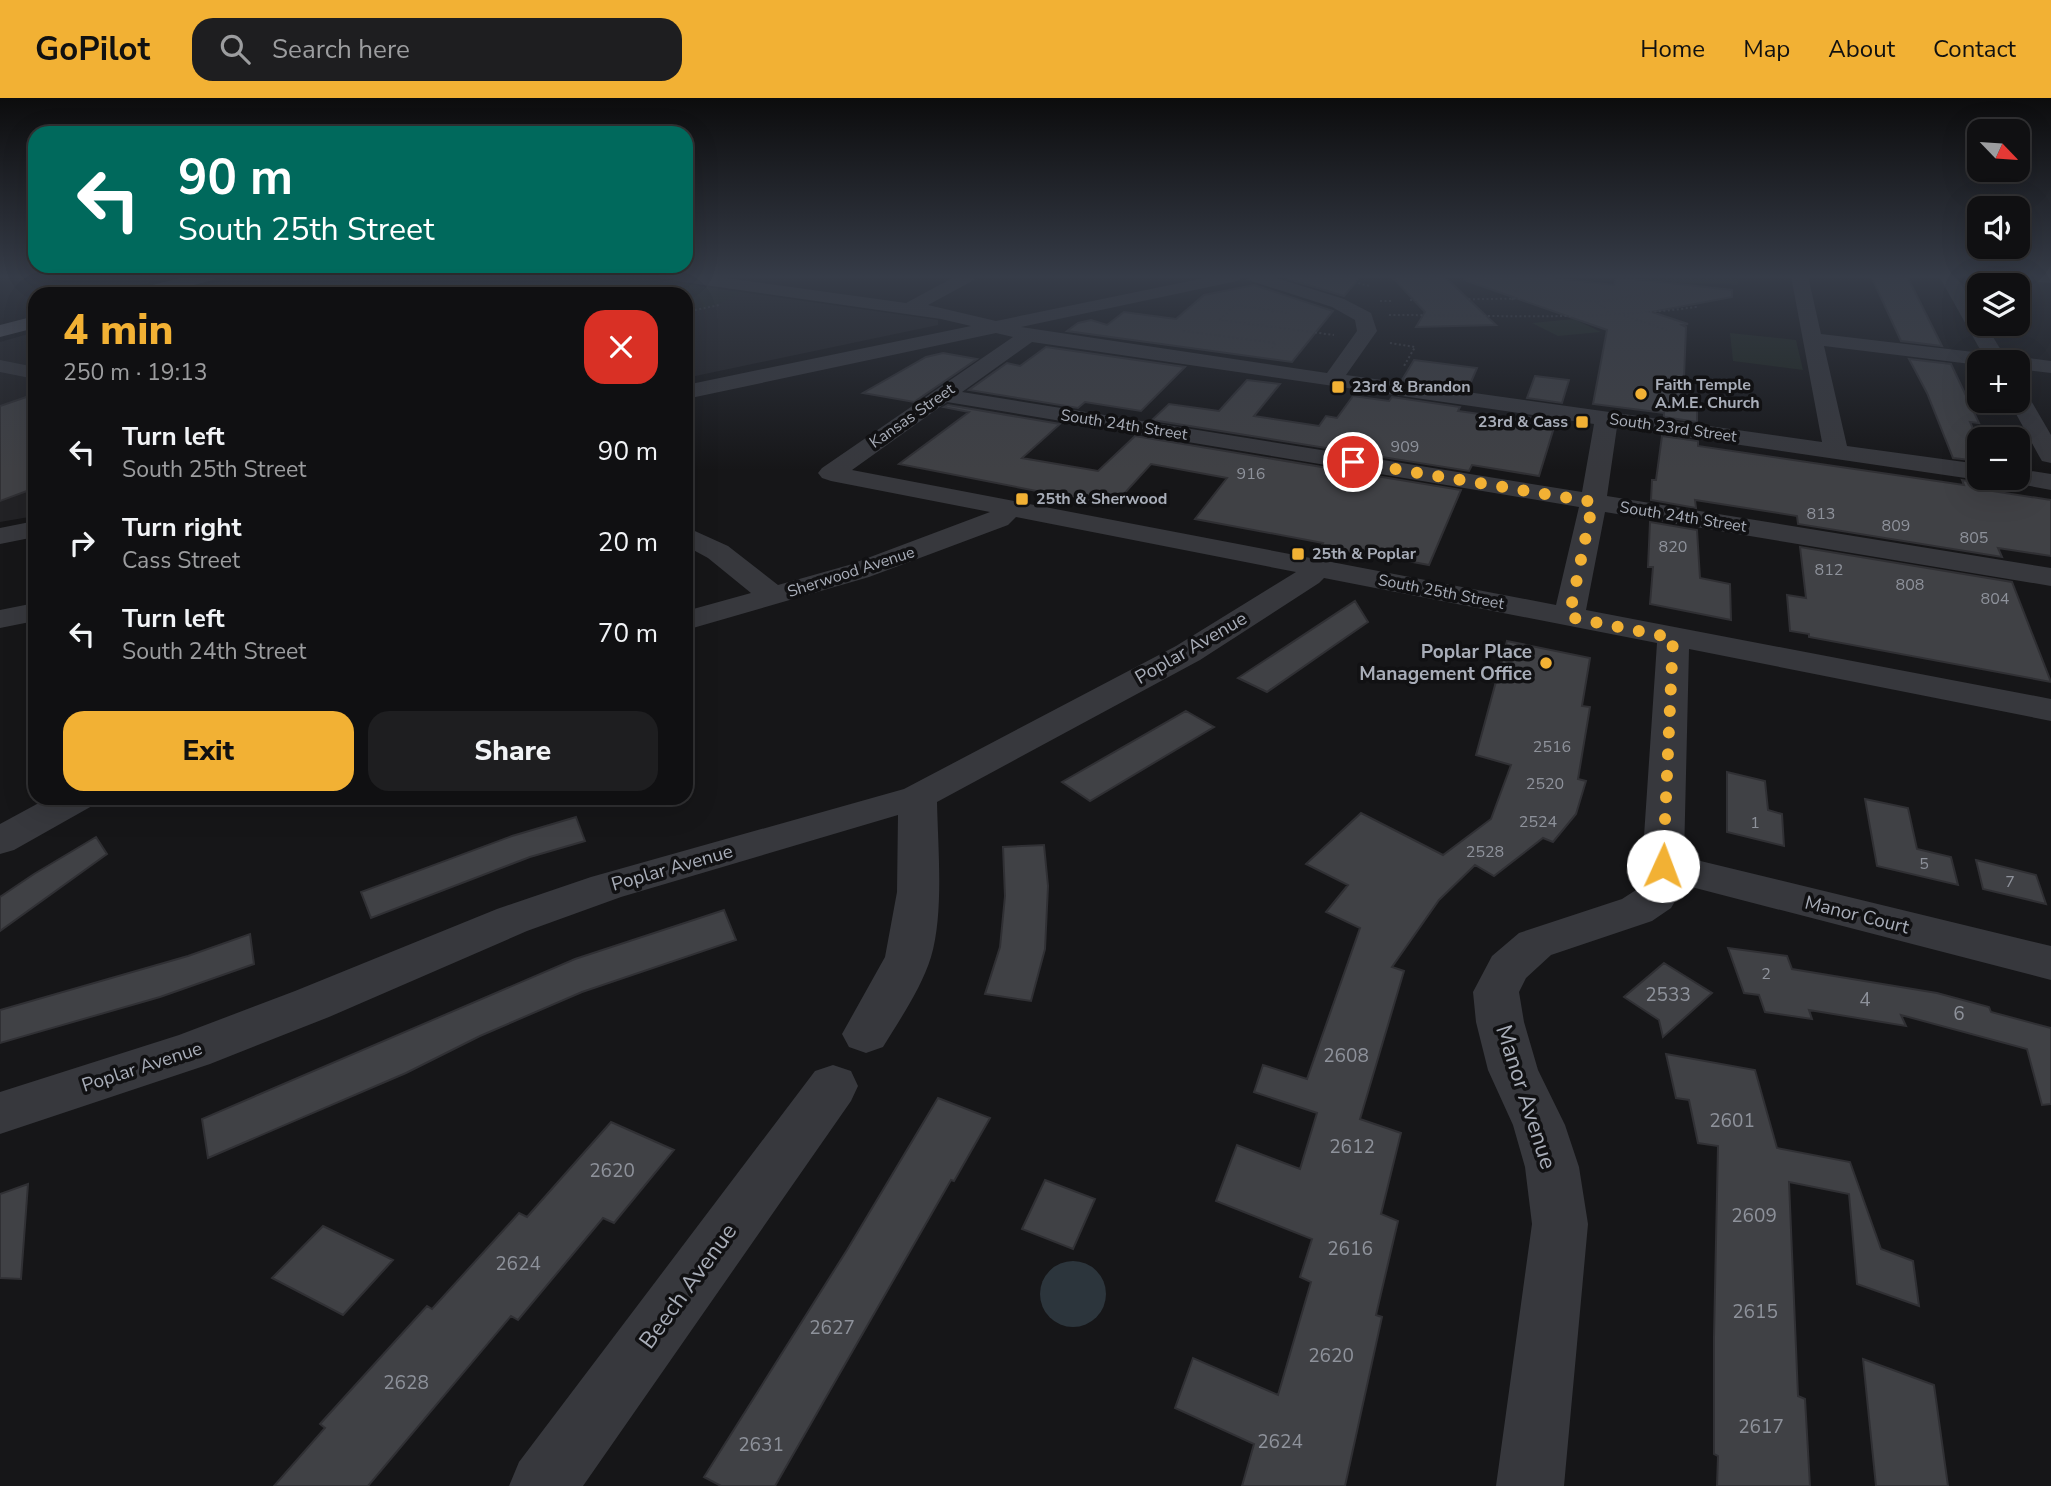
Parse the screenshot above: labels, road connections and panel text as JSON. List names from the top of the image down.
{
  "streets": {
    "street": [
      "Kansas Street",
      "South 24th Street",
      "South 23rd Street",
      "Sherwood Avenue",
      "South 25th Street",
      "Poplar Avenue",
      "Manor Court",
      "Manor Avenue",
      "Beech Avenue"
    ]
  },
  "crossings": [
    ["Kansas Street", "South 24th Street"],
    ["Kansas Street", "South 25th Street"],
    ["Sherwood Avenue", "South 25th Street"],
    ["South 25th Street", "Poplar Avenue"],
    ["South 25th Street", "Manor Avenue"],
    ["Manor Court", "Manor Avenue"]
  ],
  "places": {
    "transit": [
      "23rd & Brandon",
      "23rd & Cass",
      "25th & Sherwood",
      "25th & Poplar"
    ],
    "other": ["Faith Temple A.M.E. Church", "Poplar Place Management Office"]
  },
  "house_numbers": [
    "909",
    "916",
    "813",
    "809",
    "805",
    "820",
    "812",
    "808",
    "804",
    "2516",
    "2520",
    "2524",
    "1",
    "2528",
    "5",
    "7",
    "2",
    "2533",
    "4",
    "6",
    "2608",
    "2601",
    "2612",
    "2620",
    "2609",
    "2616",
    "2624",
    "2615",
    "2627",
    "2620",
    "2628",
    "2617",
    "2624",
    "2631"
  ],
  "north": "bottom right",
  "page": {
    "header": "GoPilot",
    "search": "Search here",
    "nav": [
      "Home",
      "Map",
      "About",
      "Contact"
    ],
    "map_buttons": ["+", "−"],
    "turn": ["90 m", "South 25th Street"],
    "heading": ["4 min", "250 m · 19:13"],
    "list": [
      {
        "name": "Turn left",
        "note": "South 25th Street",
        "value": "90 m"
      },
      {
        "name": "Turn right",
        "note": "Cass Street",
        "value": "20 m"
      },
      {
        "name": "Turn left",
        "note": "South 24th Street",
        "value": "70 m"
      }
    ],
    "buttons": ["Exit", "Share"]
  }
}
